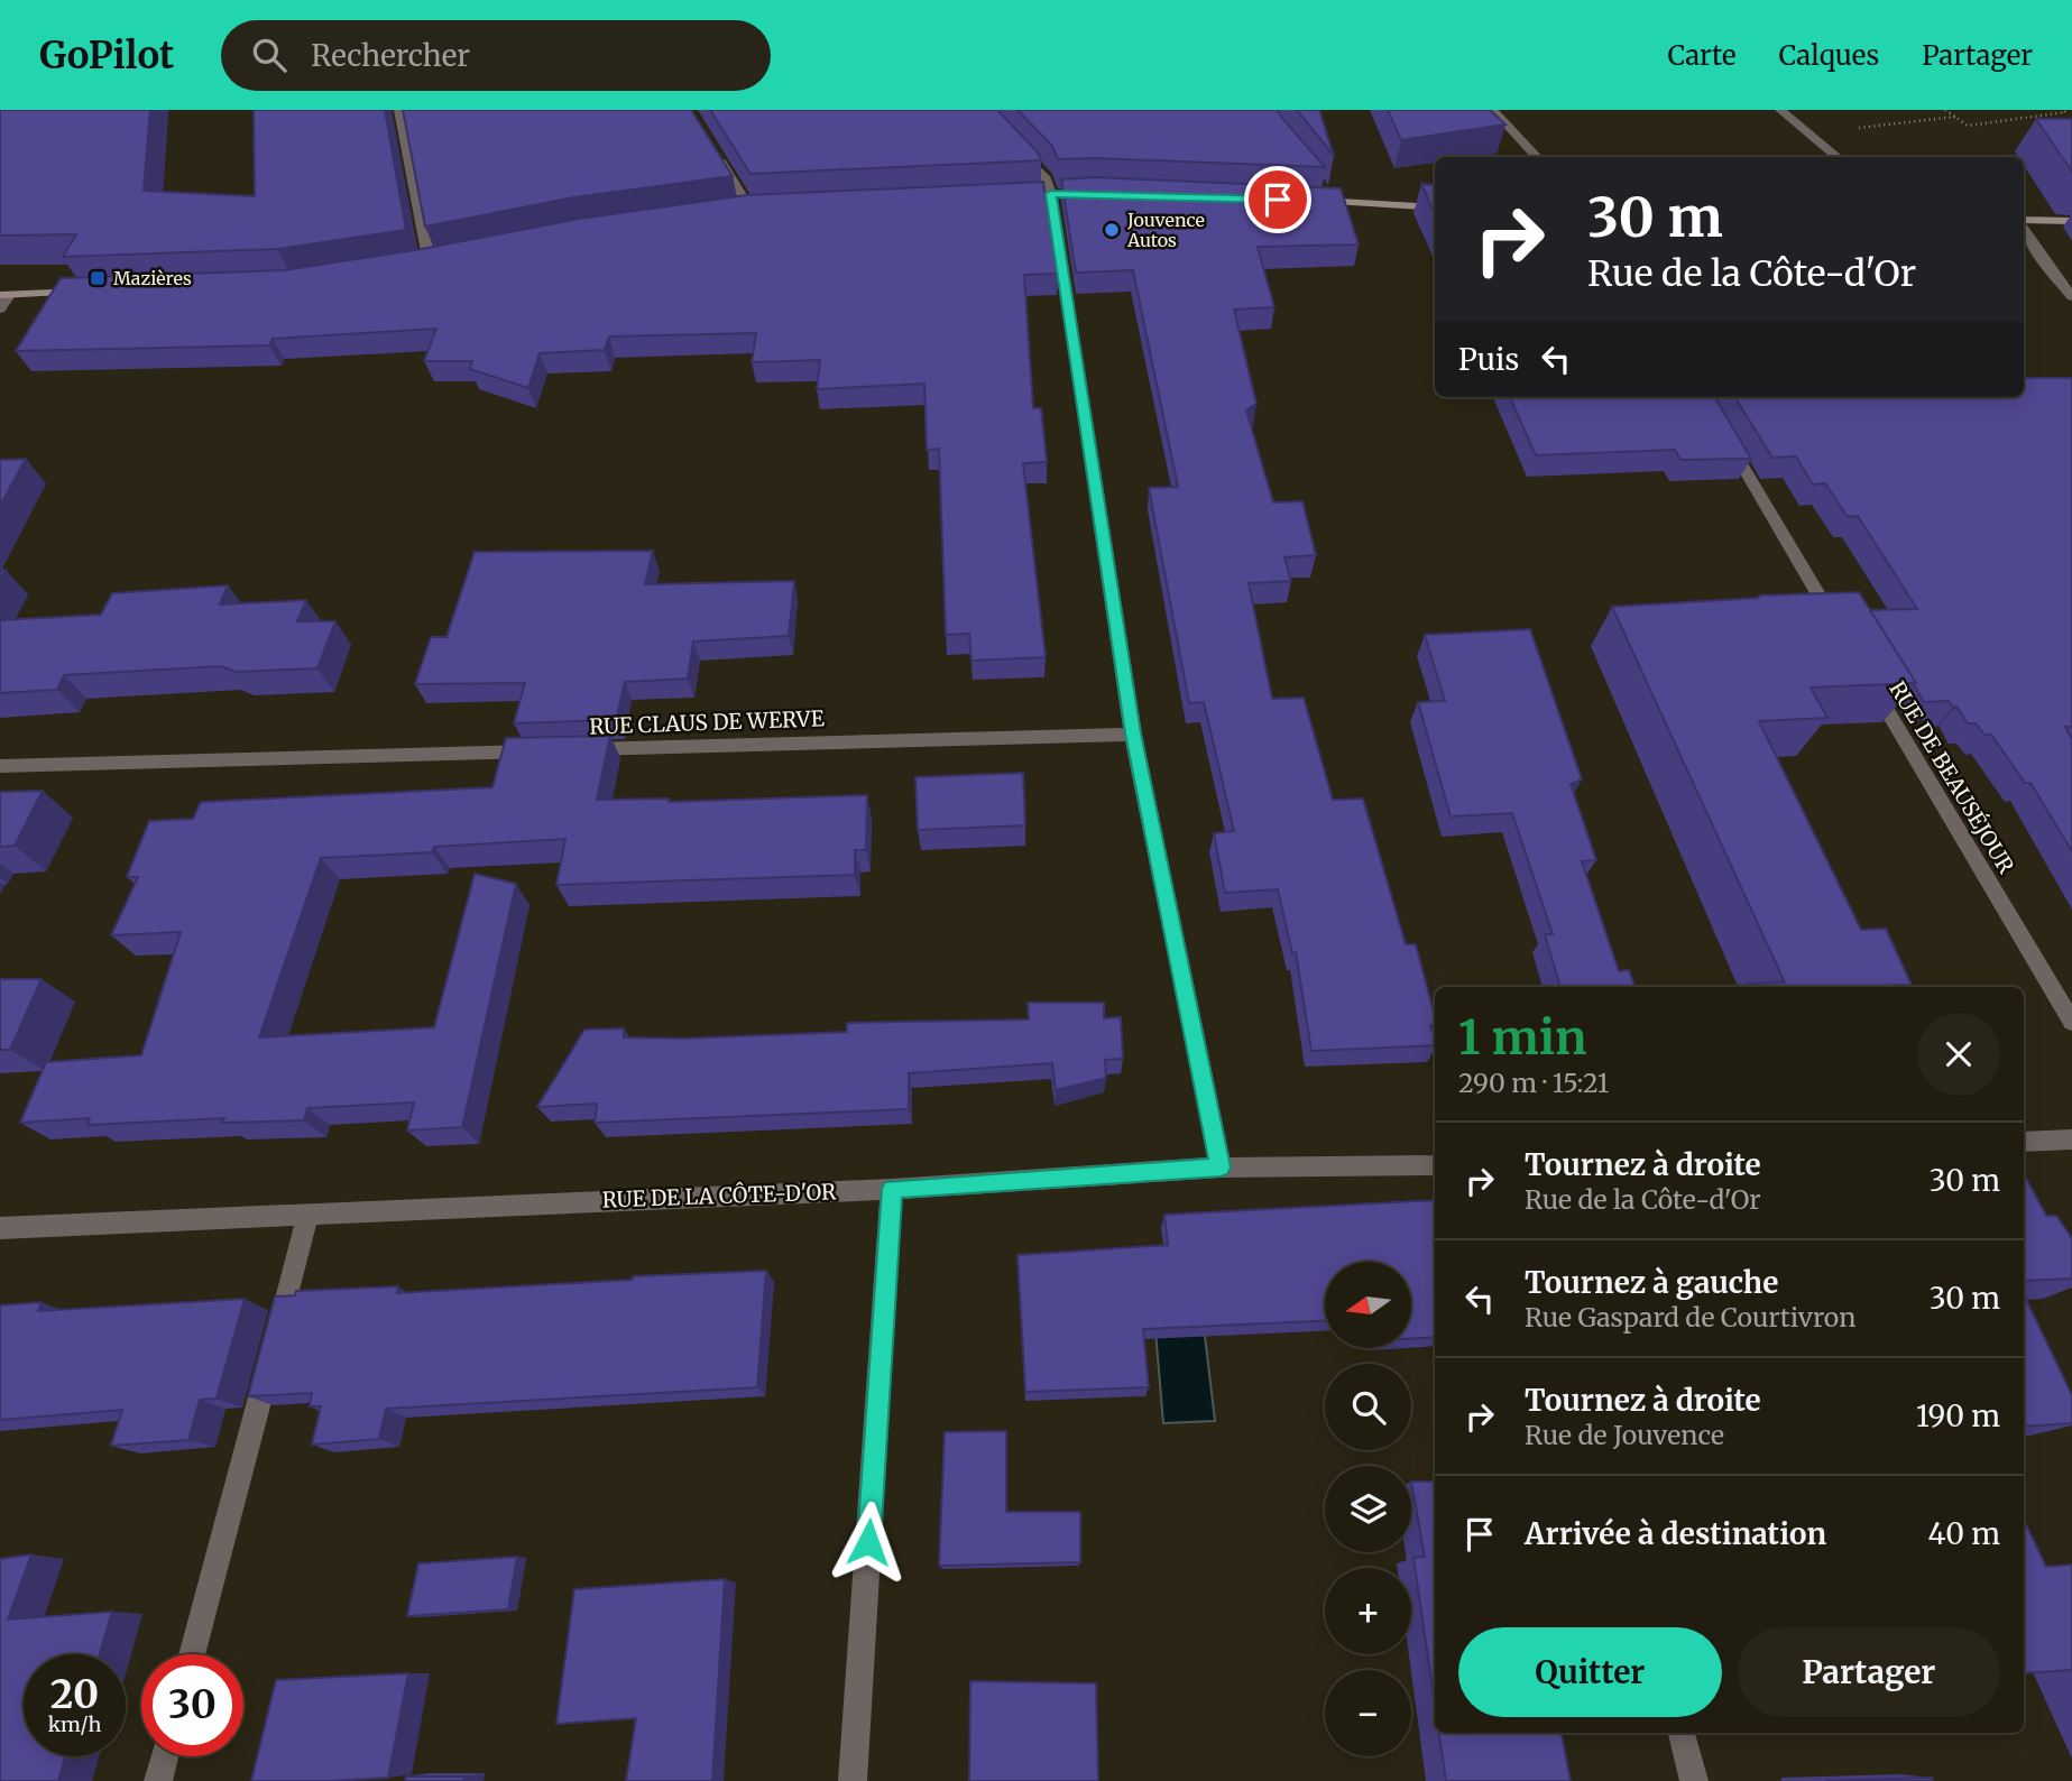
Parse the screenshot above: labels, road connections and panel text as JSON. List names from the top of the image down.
{
  "streets": {
    "street": ["RUE CLAUS DE WERVE", "RUE DE BEAUSÉJOUR", "RUE DE LA CÔTE-D'OR"]
  },
  "places": {
    "other": ["Jouvence Autos"],
    "transit": ["Mazières"]
  },
  "north": "left",
  "page": {
    "header": "GoPilot",
    "search": "Rechercher",
    "nav": ["Carte", "Calques", "Partager"],
    "turn": ["30 m", "Rue de la Côte-d'Or"],
    "then": "Puis",
    "heading": ["1 min", "290 m · 15:21"],
    "list": [
      {
        "name": "Tournez à droite",
        "note": "Rue de la Côte-d'Or",
        "value": "30 m"
      },
      {
        "name": "Tournez à gauche",
        "note": "Rue Gaspard de Courtivron",
        "value": "30 m"
      },
      {
        "name": "Tournez à droite",
        "note": "Rue de Jouvence",
        "value": "190 m"
      },
      {
        "name": "Arrivée à destination",
        "value": "40 m"
      }
    ],
    "map_buttons": ["+", "−"],
    "buttons": ["Quitter", "Partager"],
    "speed": "20 km/h",
    "limit": "30"
  }
}
